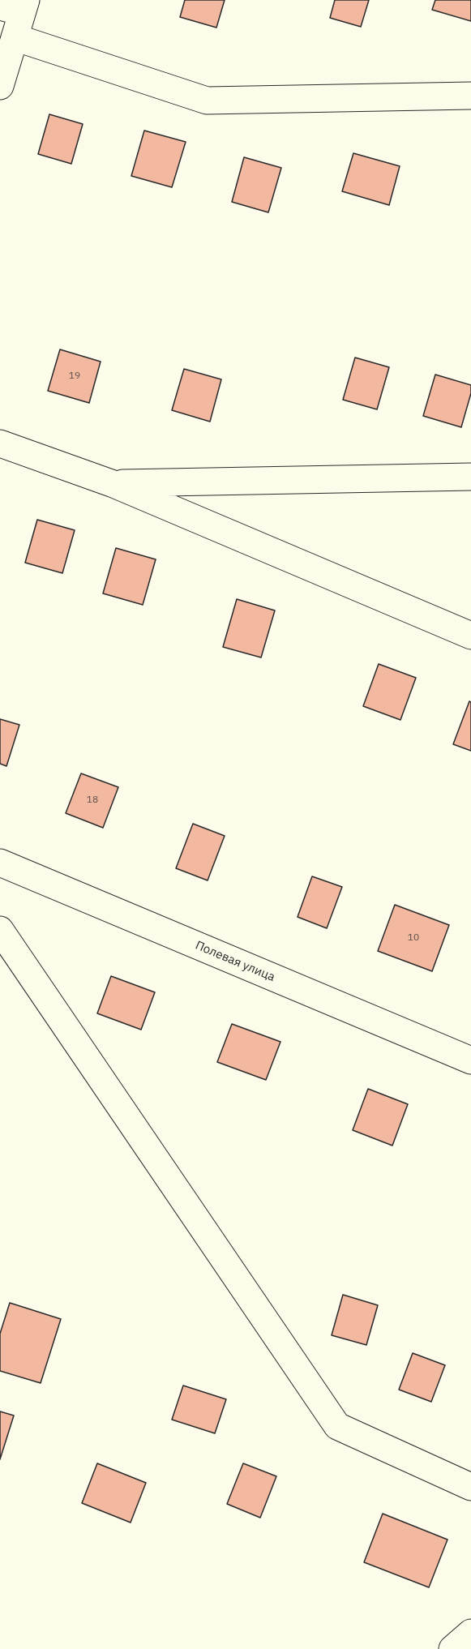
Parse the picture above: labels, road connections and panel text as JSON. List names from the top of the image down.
{
  "streets": {
    "street": ["Полевая улица"]
  },
  "house_numbers": ["19", "18", "10"]
}
